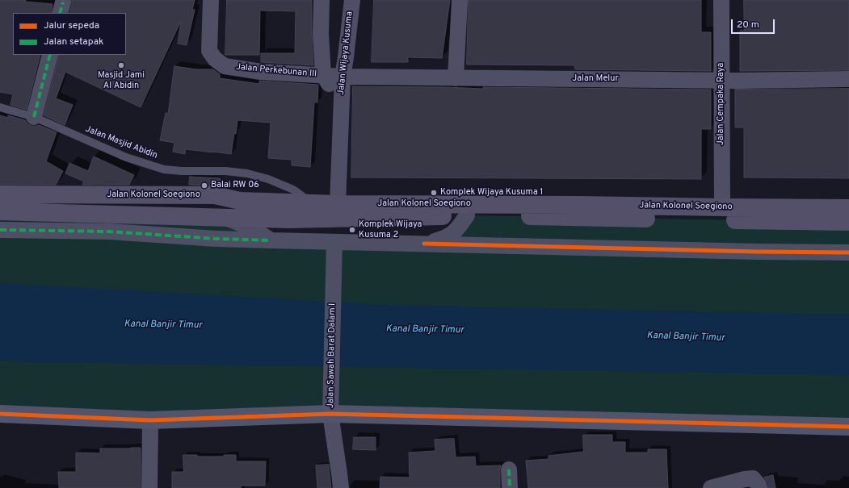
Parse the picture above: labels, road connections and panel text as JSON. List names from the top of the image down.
{
  "streets": {
    "main road": ["Jalan Kolonel Soegiono"],
    "street": [
      "Jalan Wijaya Kusuma",
      "Jalan Perkebunan III",
      "Jalan Melur",
      "Jalan Cempaka Raya",
      "Jalan Sawah Barat Dalam I"
    ],
    "lane": ["Jalan Masjid Abidin"]
  },
  "crossings": [
    ["Jalan Wijaya Kusuma", "Jalan Perkebunan III"],
    ["Jalan Wijaya Kusuma", "Jalan Melur"],
    ["Jalan Wijaya Kusuma", "Jalan Kolonel Soegiono"],
    ["Jalan Perkebunan III", "Jalan Melur"],
    ["Jalan Melur", "Jalan Cempaka Raya"],
    ["Jalan Cempaka Raya", "Jalan Kolonel Soegiono"],
    ["Jalan Masjid Abidin", "Jalan Kolonel Soegiono"]
  ],
  "water": ["Kanal Banjir Timur"],
  "places": [
    "Masjid Jami Al Abidin",
    "Balai RW 06",
    "Komplek Wijaya Kusuma 1",
    "Komplek Wijaya Kusuma 2"
  ],
  "legend": ["Jalur sepeda", "Jalan setapak"],
  "scale_bar": "20 m"
}
